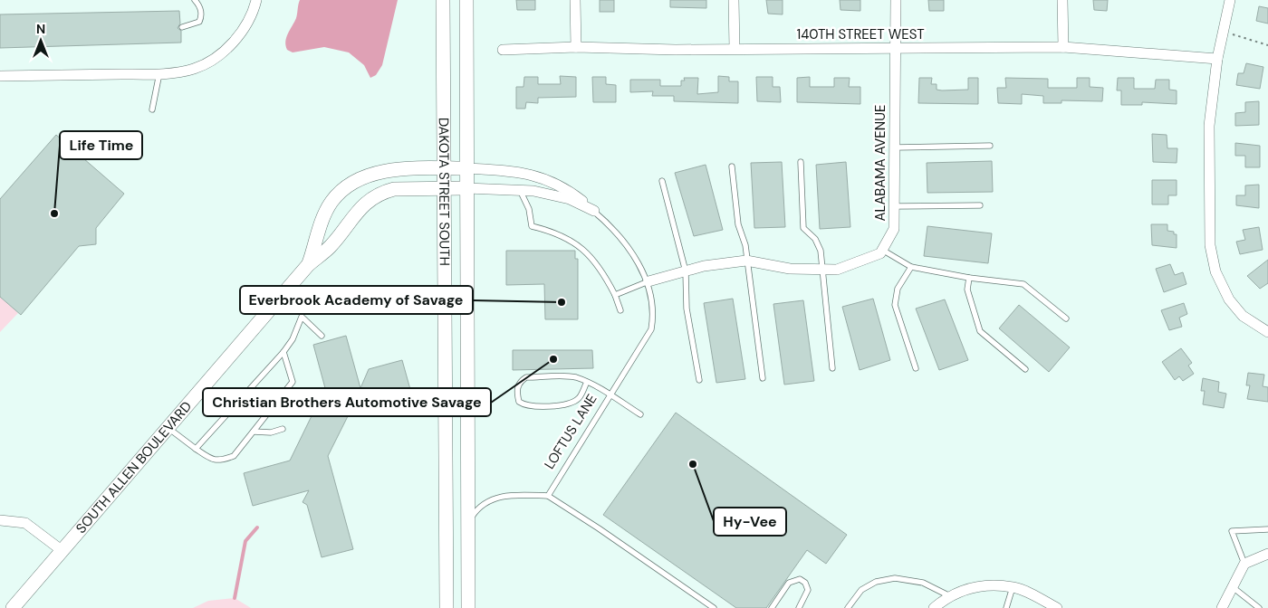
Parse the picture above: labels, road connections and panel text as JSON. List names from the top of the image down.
{
  "streets": {
    "main road": ["DAKOTA STREET SOUTH", "SOUTH ALLEN BOULEVARD"],
    "street": ["140TH STREET WEST", "ALABAMA AVENUE", "LOFTUS LANE"]
  },
  "crossings": [
    ["140TH STREET WEST", "ALABAMA AVENUE"],
    ["DAKOTA STREET SOUTH", "LOFTUS LANE"],
    ["DAKOTA STREET SOUTH", "SOUTH ALLEN BOULEVARD"],
    ["LOFTUS LANE", "SOUTH ALLEN BOULEVARD"]
  ],
  "places": [
    "Life Time",
    "Everbrook Academy of Savage",
    "Christian Brothers Automotive Savage",
    "Hy-Vee"
  ],
  "north": "top"
}
